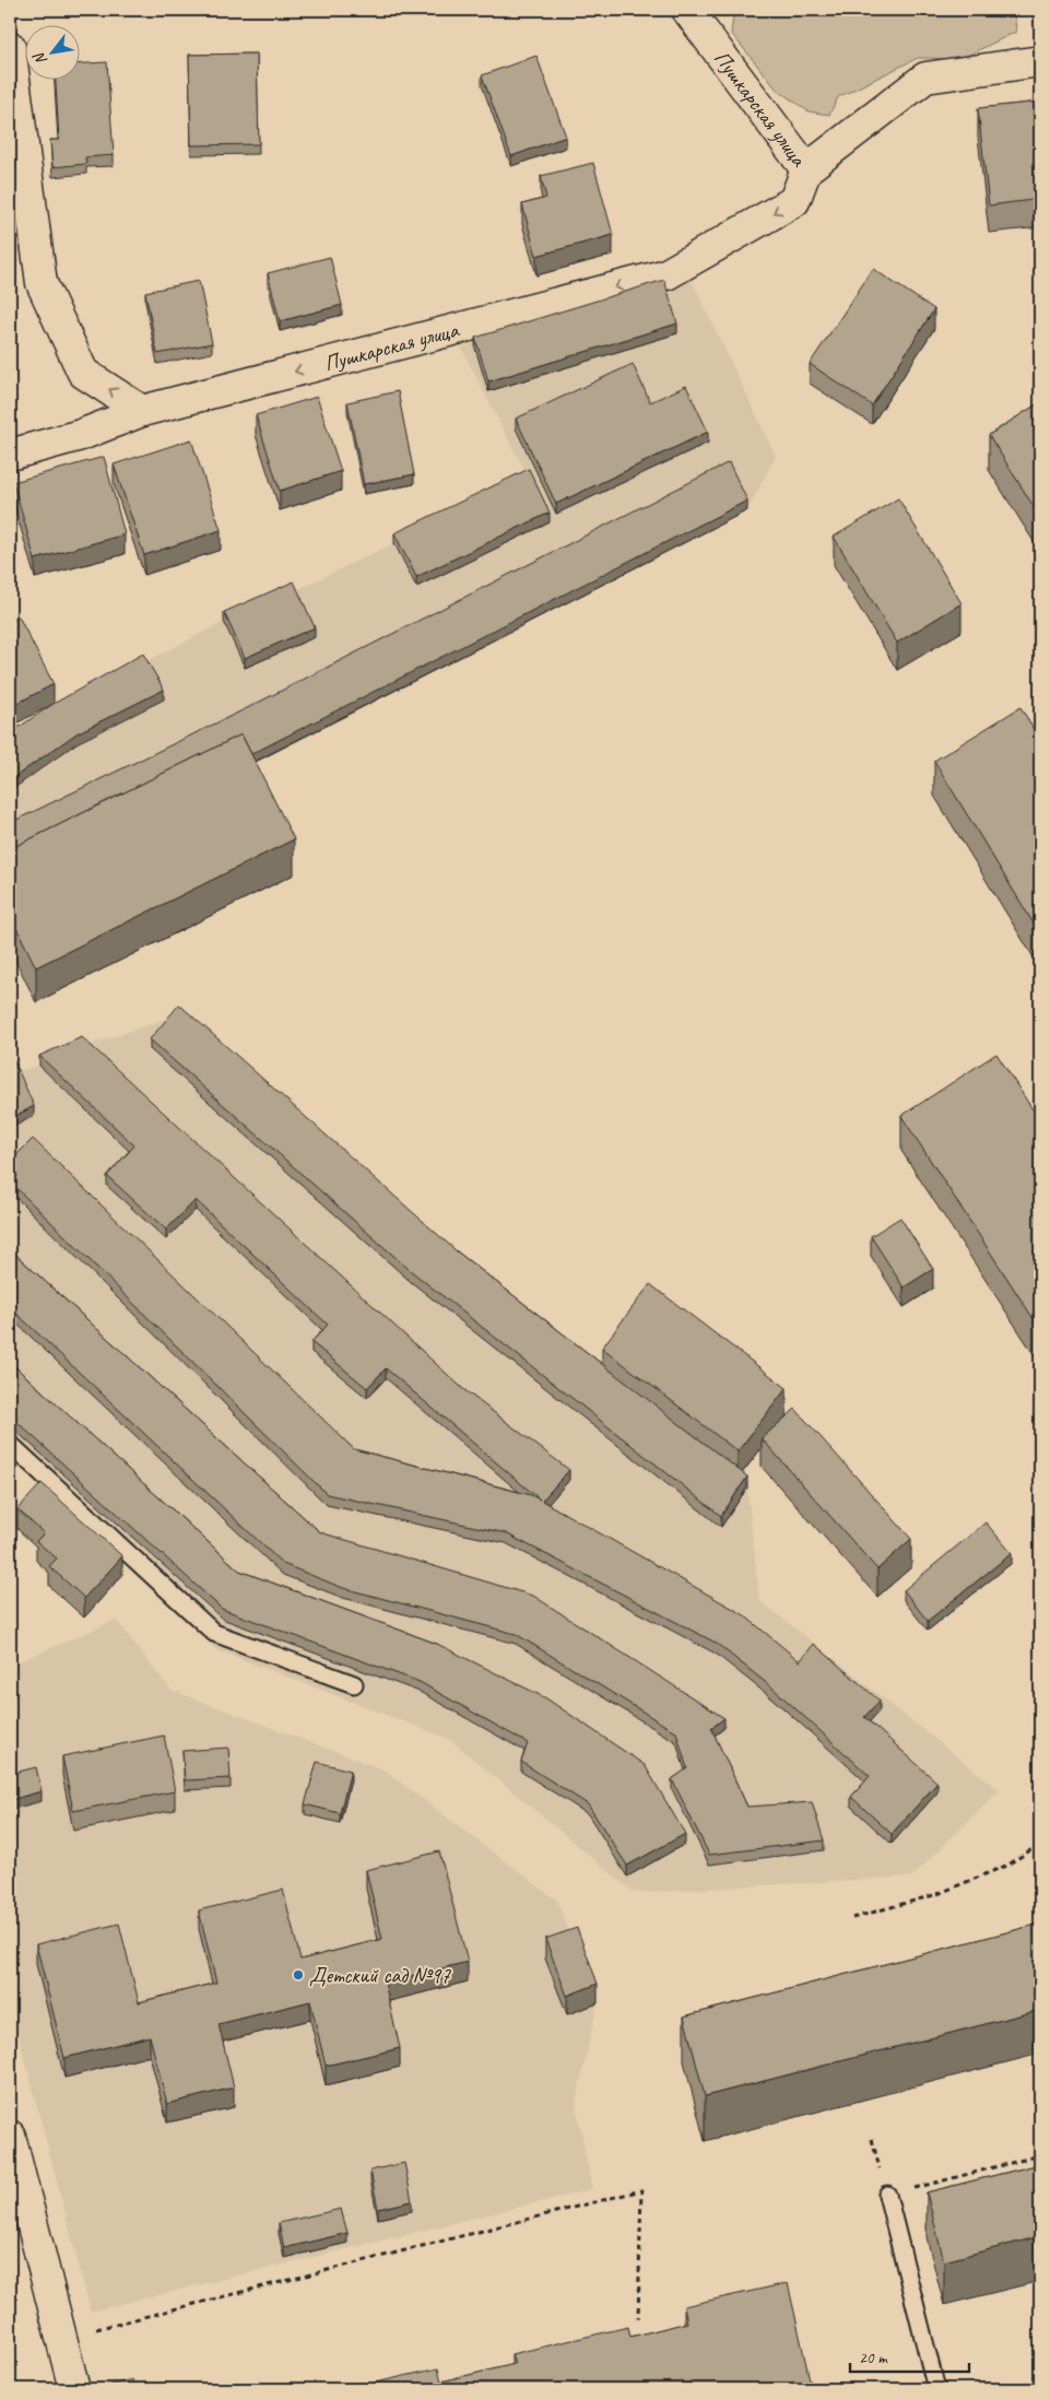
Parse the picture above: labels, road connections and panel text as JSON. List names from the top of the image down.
{
  "streets": {
    "street": ["Пушкарская улица"]
  },
  "one_way": ["Пушкарская улица"],
  "places": ["Детский сад №97"],
  "scale_bar": "20 m",
  "north": "bottom left"
}
